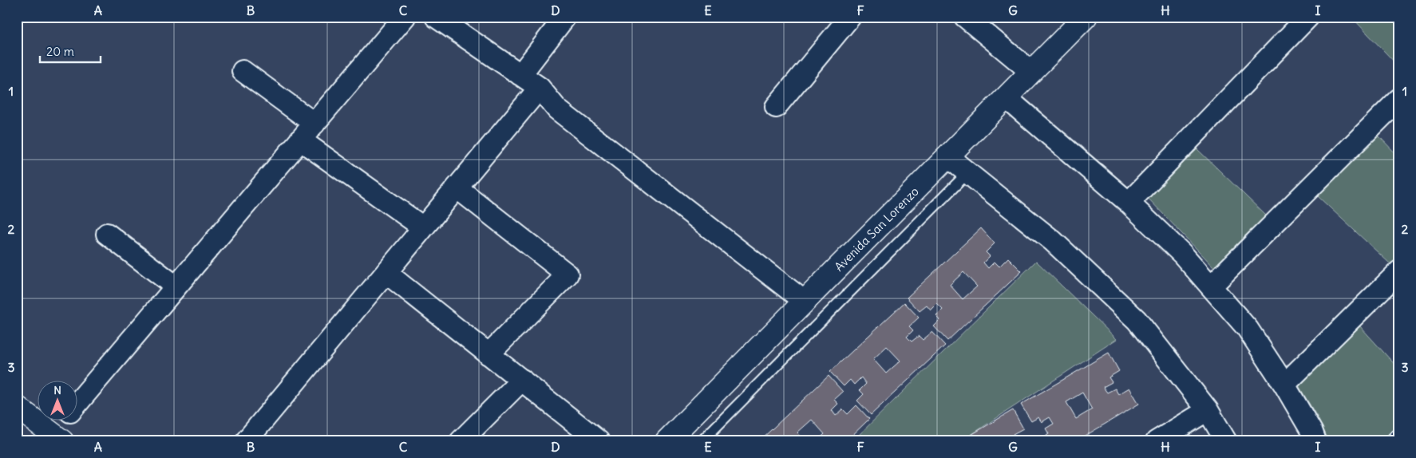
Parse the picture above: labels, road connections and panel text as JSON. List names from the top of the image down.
{
  "streets": {
    "street": ["Avenida San Lorenzo"]
  },
  "scale_bar": "20 m",
  "north": "top",
  "grid": {
    "columns": [
      "A",
      "B",
      "C",
      "D",
      "E",
      "F",
      "G",
      "H",
      "I"
    ],
    "rows": ["1", "2", "3"]
  }
}
